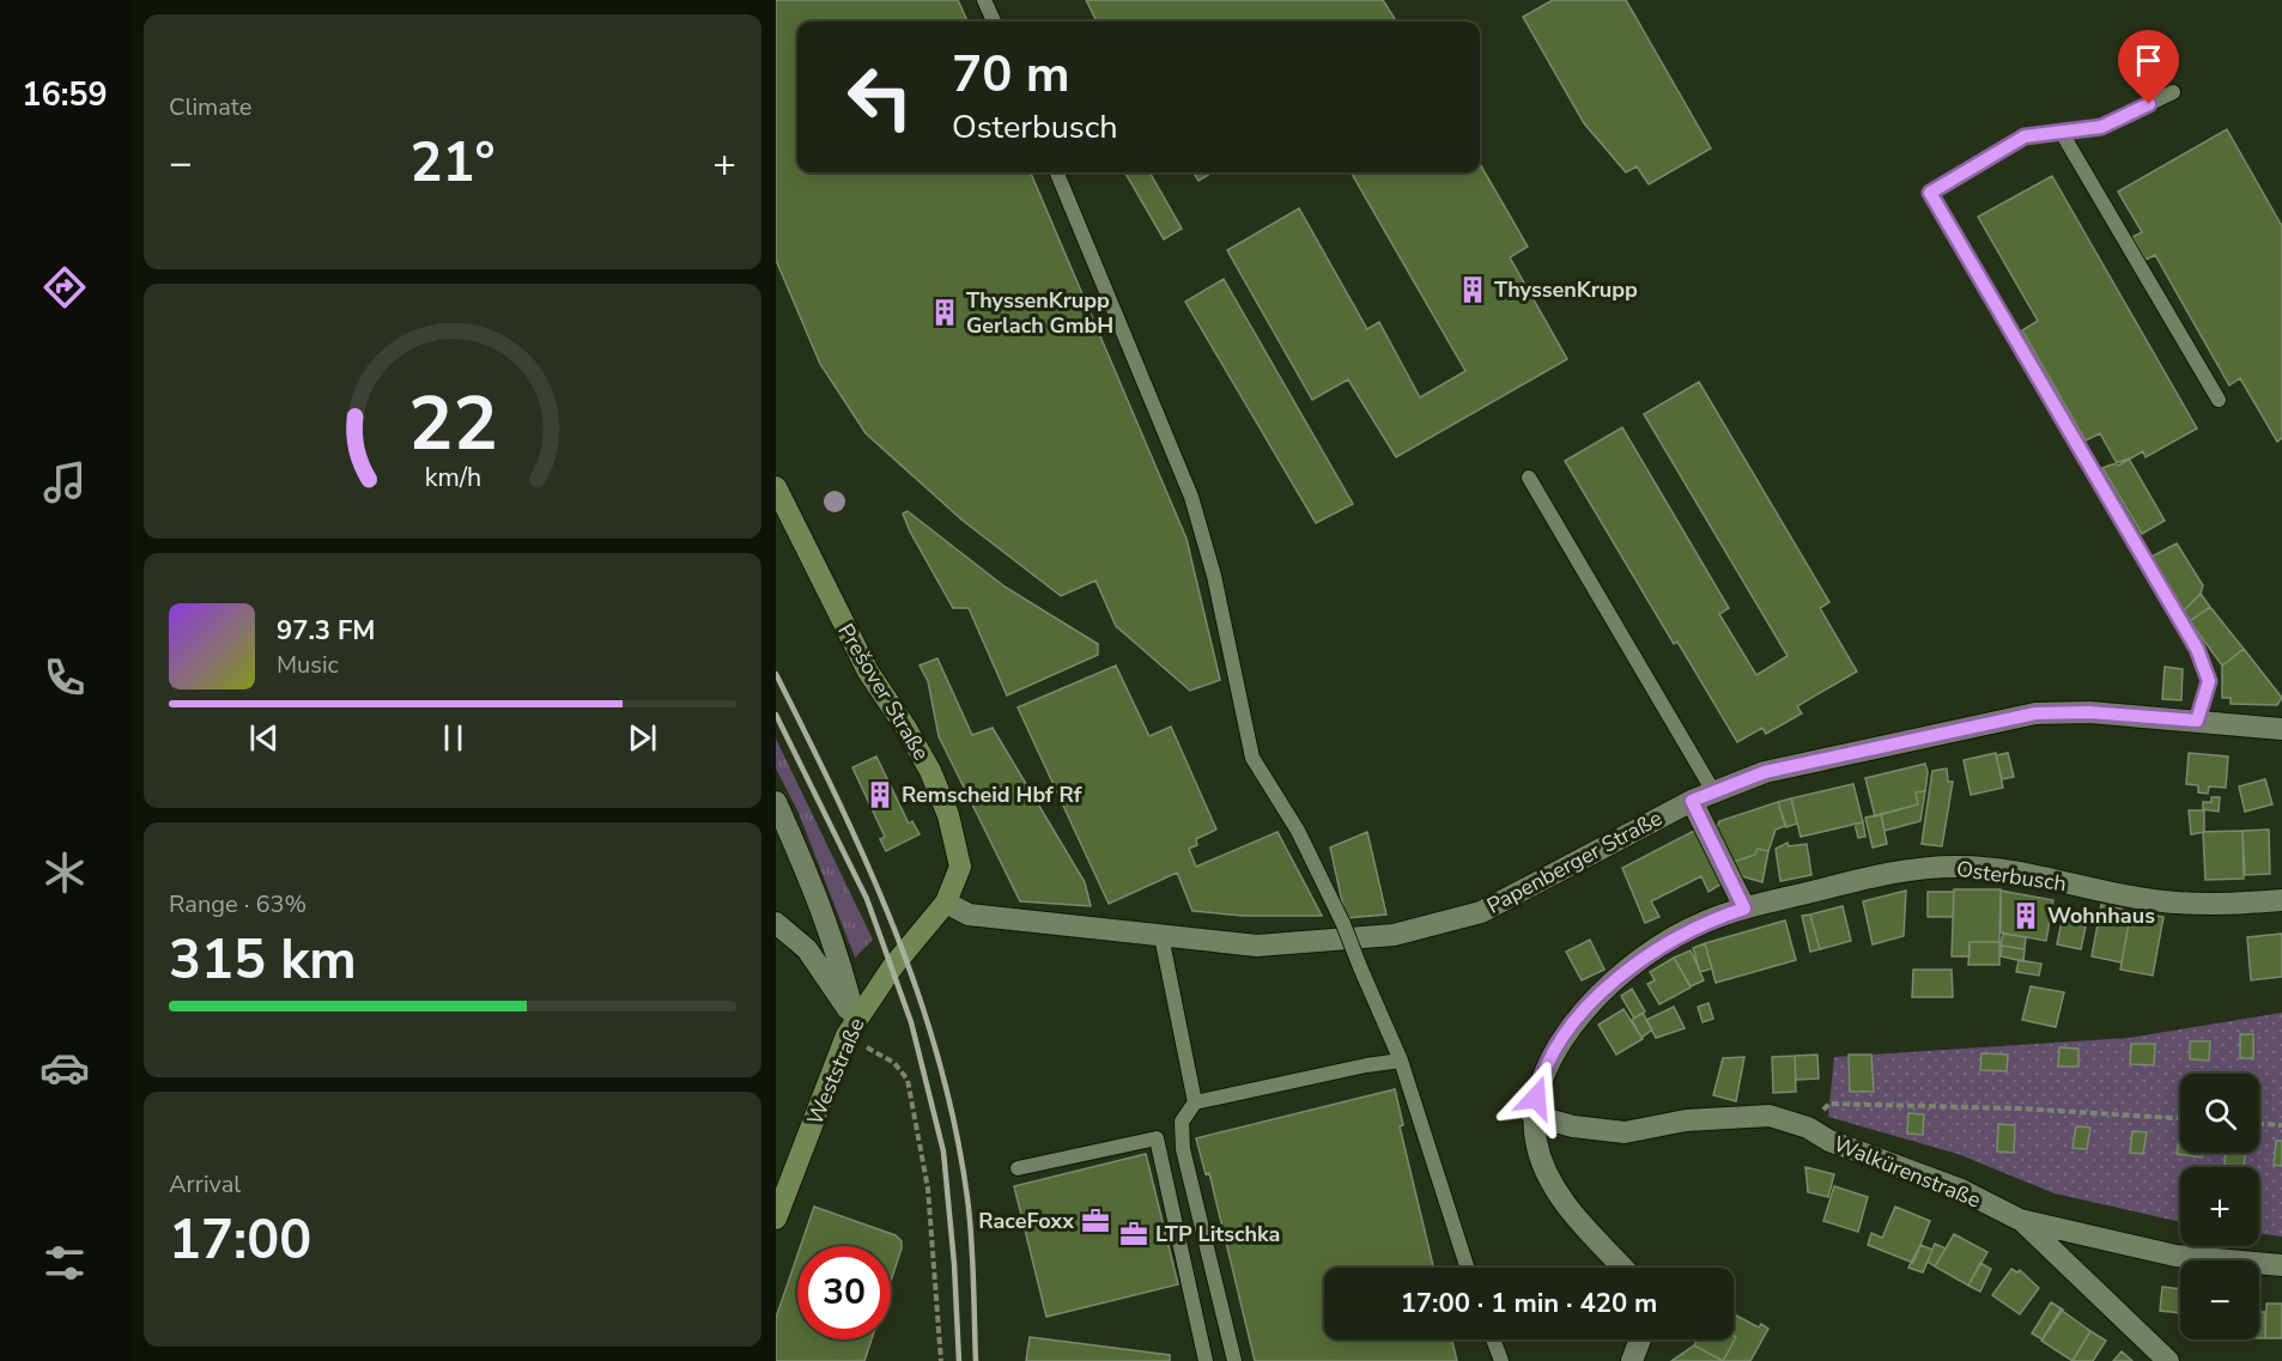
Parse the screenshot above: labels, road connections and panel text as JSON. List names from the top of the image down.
{
  "streets": {
    "street": [
      "Prešover Straße",
      "Papenberger Straße",
      "Osterbusch",
      "Weststraße",
      "Walkürenstraße"
    ]
  },
  "crossings": [
    ["Prešover Straße", "Papenberger Straße"],
    ["Prešover Straße", "Weststraße"],
    ["Papenberger Straße", "Weststraße"],
    ["Osterbusch", "Walkürenstraße"]
  ],
  "places": {
    "building": [
      "ThyssenKrupp",
      "ThyssenKrupp Gerlach GmbH",
      "Remscheid Hbf Rf",
      "Wohnhaus"
    ],
    "office": ["RaceFoxx", "LTP Litschka"]
  },
  "page": {
    "tabs": "16:59",
    "tile": [
      "Climate",
      ["Range · 63%", "315 km"],
      ["Arrival", "17:00"]
    ],
    "turn": ["70 m", "Osterbusch"],
    "heat": ["−", "21°", "+"],
    "song": ["97.3 FM", "Music"],
    "map_buttons": ["+", "−"],
    "limit": "30",
    "trip": "17:00 · 1 min · 420 m",
    "gauge": ["22", "km/h"]
  }
}
